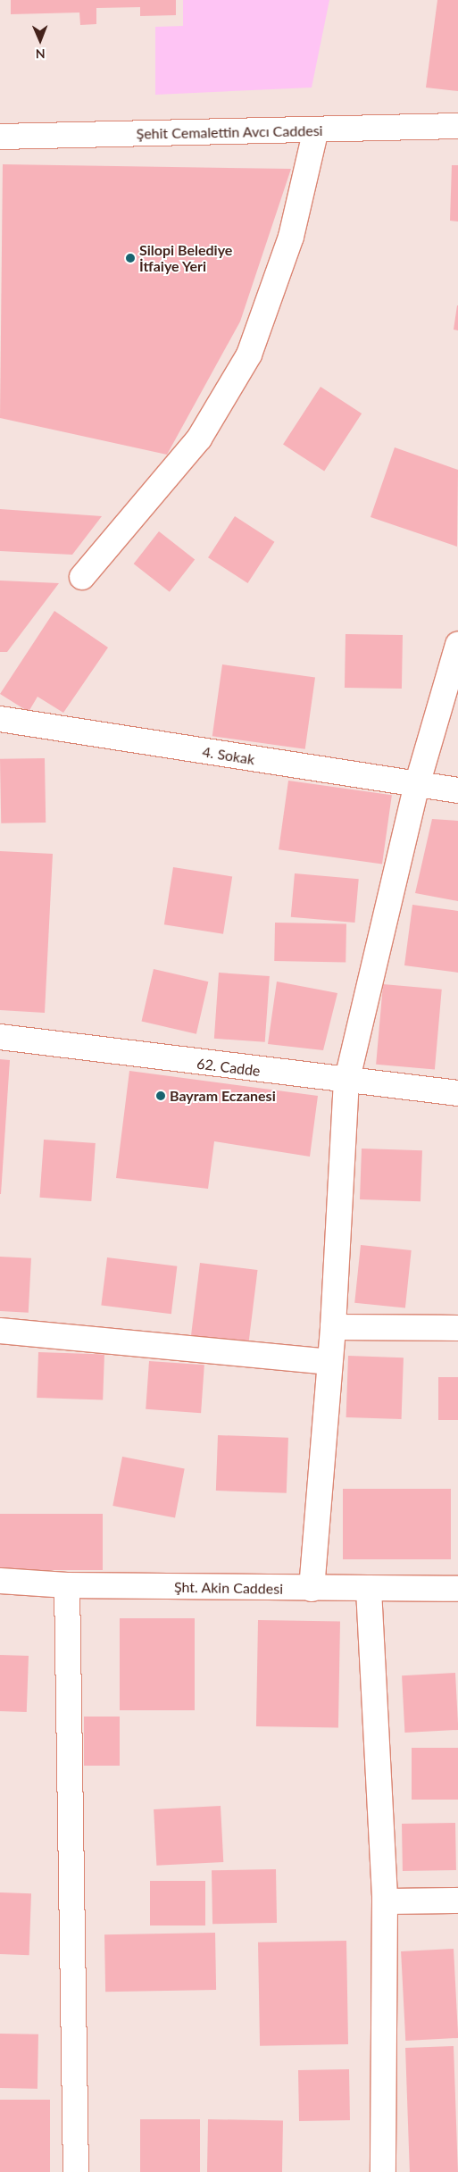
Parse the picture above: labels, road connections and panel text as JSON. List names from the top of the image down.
{
  "streets": {
    "street": [
      "Şehit Cemalettin Avcı Caddesi",
      "4. Sokak",
      "62. Cadde",
      "Şht. Akin Caddesi"
    ]
  },
  "places": ["Silopi Belediye İtfaiye Yeri", "Bayram Eczanesi"],
  "north": "bottom"
}
